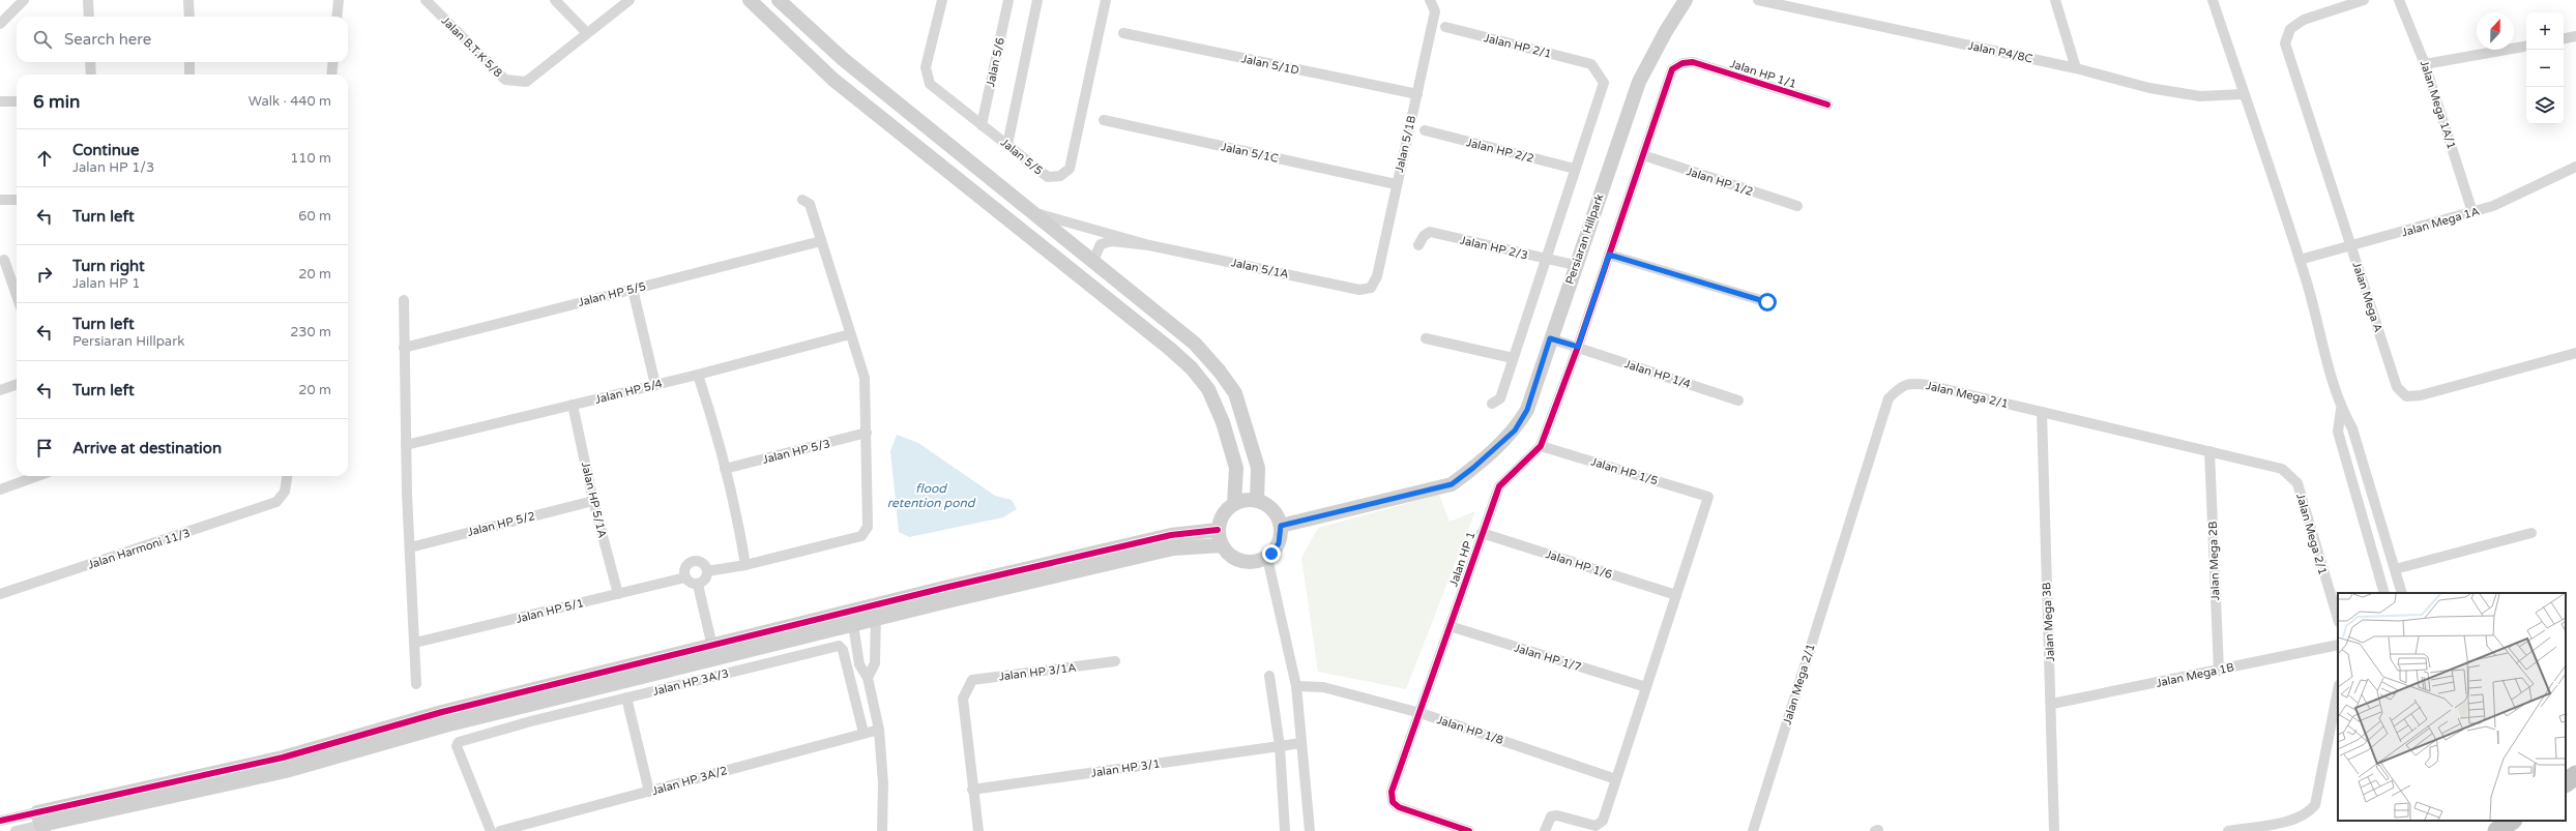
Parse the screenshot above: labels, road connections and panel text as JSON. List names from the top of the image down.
{
  "streets": {
    "street": [
      "Jalan HP 2/1",
      "Jalan B.T.K 5/8",
      "Jalan P4/8C",
      "Jalan 5/6",
      "Jalan 5/1D",
      "Jalan HP 1/1",
      "Jalan Mega 1A/1",
      "Jalan 5/1B",
      "Jalan HP 2/2",
      "Jalan 5/1C",
      "Jalan 5/5",
      "Jalan HP 1/2",
      "Jalan Mega 1A",
      "Persiaran Hillpark",
      "Jalan HP 2/3",
      "Jalan 5/1A",
      "Jalan HP 5/5",
      "Jalan Mega A",
      "Jalan HP 1/4",
      "Jalan HP 5/4",
      "Jalan Mega 2/1",
      "Jalan HP 5/3",
      "Jalan HP 1/5",
      "Jalan HP 5/1A",
      "Jalan HP 5/2",
      "Jalan Harmoni 11/3",
      "Jalan HP 1",
      "Jalan Mega 2B",
      "Jalan HP 1/6",
      "Jalan HP 5/1",
      "Jalan Mega 3B",
      "Jalan HP 1/7",
      "Jalan HP 3/1A",
      "Jalan Mega 1B",
      "Jalan HP 3A/3",
      "Jalan HP 1/8",
      "Jalan HP 3/1",
      "Jalan HP 3A/2"
    ]
  },
  "crossings": [
    ["Jalan HP 2/1", "Jalan HP 2/2"],
    ["Jalan 5/6", "Jalan 5/5"],
    ["Jalan 5/1D", "Jalan 5/1B"],
    ["Jalan HP 1/1", "Jalan HP 1"],
    ["Jalan Mega 1A/1", "Jalan Mega 1A"],
    ["Jalan 5/1B", "Jalan 5/1C"],
    ["Jalan 5/1B", "Jalan 5/1A"],
    ["Jalan HP 1/2", "Jalan HP 1"],
    ["Jalan Mega 1A", "Jalan Mega A"],
    ["Persiaran Hillpark", "Jalan HP 2/3"],
    ["Jalan HP 1/4", "Jalan HP 1"],
    ["Jalan HP 5/4", "Jalan HP 5/1A"],
    ["Jalan Mega 2/1", "Jalan Mega 2B"],
    ["Jalan Mega 2/1", "Jalan Mega 3B"],
    ["Jalan HP 1/5", "Jalan HP 1"],
    ["Jalan HP 1/5", "Jalan HP 1/6"],
    ["Jalan HP 5/1A", "Jalan HP 5/2"],
    ["Jalan HP 5/1A", "Jalan HP 5/1"],
    ["Jalan HP 1", "Jalan HP 1/6"],
    ["Jalan HP 1", "Jalan HP 1/7"],
    ["Jalan HP 1", "Jalan HP 1/8"],
    ["Jalan Mega 2B", "Jalan Mega 1B"],
    ["Jalan Mega 3B", "Jalan Mega 1B"],
    ["Jalan HP 3/1A", "Jalan HP 3/1"],
    ["Jalan HP 3A/3", "Jalan HP 3A/2"]
  ],
  "water": ["flood retention pond"],
  "north": "top",
  "page": {
    "map_buttons": ["+", "−"],
    "search": "Search here",
    "heading": ["6 min", "Walk · 440 m"],
    "list": [
      ["Continue", "Jalan HP 1/3", "110 m"],
      ["Turn left", "60 m"],
      ["Turn right", "Jalan HP 1", "20 m"],
      ["Turn left", "Persiaran Hillpark", "230 m"],
      ["Turn left", "20 m"],
      "Arrive at destination"
    ]
  }
}
